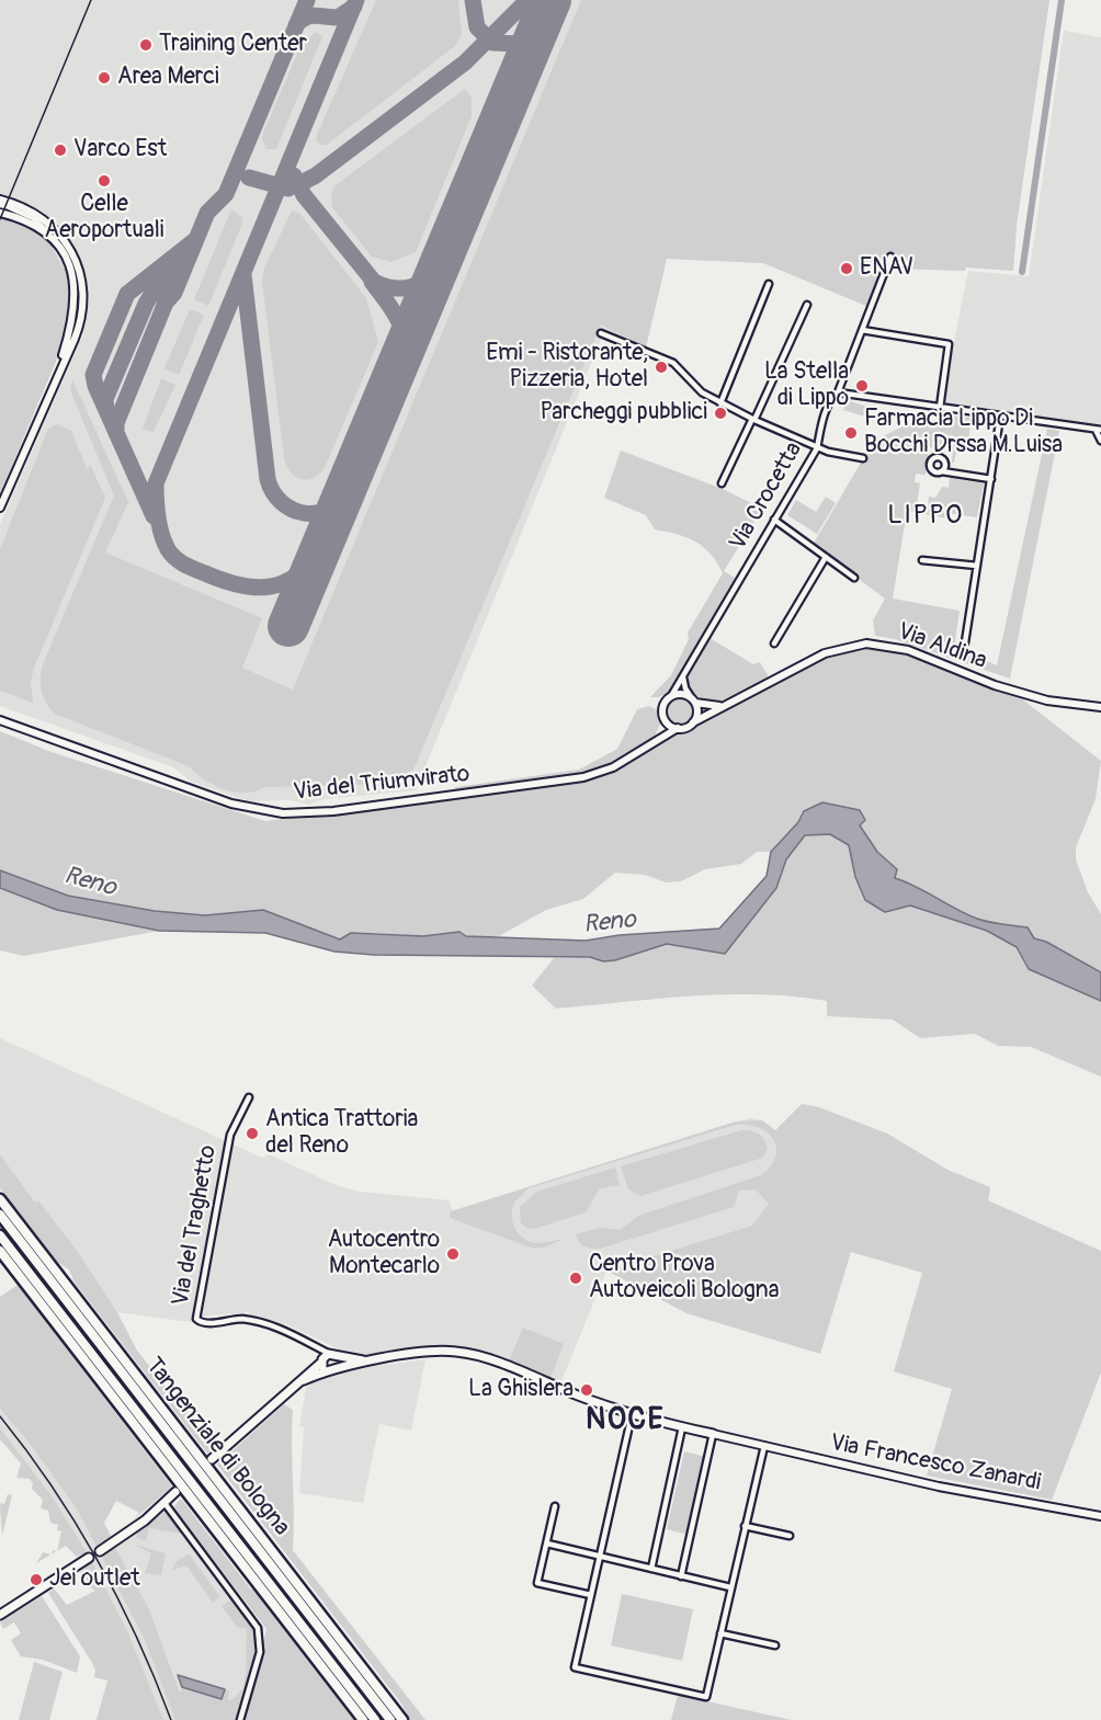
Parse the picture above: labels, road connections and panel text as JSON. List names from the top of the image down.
{
  "streets": {
    "highway": ["Tangenziale di Bologna"],
    "main road": ["Via Francesco Zanardi"],
    "street": [
      "Via Crocetta",
      "Via Aldina",
      "Via del Triumvirato",
      "Via del Traghetto"
    ]
  },
  "crossings": [
    ["Via Crocetta", "Via Aldina"],
    ["Via Crocetta", "Via del Triumvirato"],
    ["Via Aldina", "Via del Triumvirato"],
    ["Via del Traghetto", "Via Francesco Zanardi"]
  ],
  "districts": ["LIPPO", "NOCE"],
  "water": ["Reno"],
  "places": [
    "Training Center",
    "Area Merci",
    "Varco Est",
    "Celle Aeroportuali",
    "ENAV",
    "Emi - Ristorante, Pizzeria, Hotel",
    "La Stella di Lippo",
    "Parcheggi pubblici",
    "Farmacia Lippo Di Bocchi Drssa M.Luisa",
    "Antica Trattoria del Reno",
    "Autocentro Montecarlo",
    "Centro Prova Autoveicoli Bologna",
    "La Ghislera",
    "Jei outlet"
  ]
}
